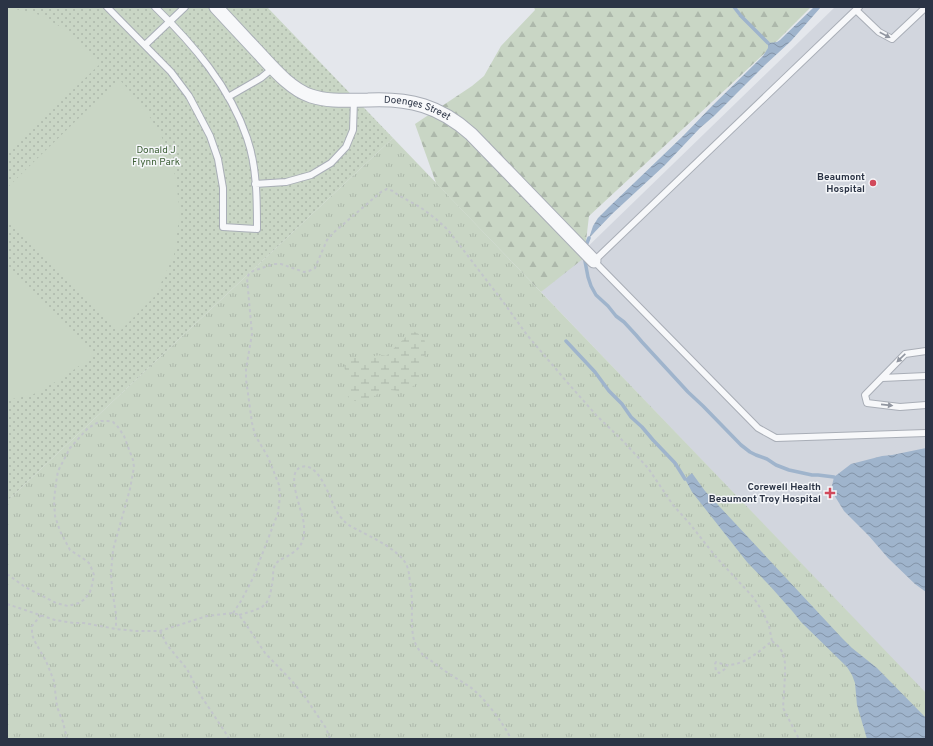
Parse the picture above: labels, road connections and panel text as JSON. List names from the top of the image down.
{
  "streets": {
    "street": ["Doenges Street"]
  },
  "parks": ["Donald J Flynn Park"],
  "places": {
    "other": ["Beaumont Hospital"],
    "health": ["Corewell Health Beaumont Troy Hospital"]
  }
}
